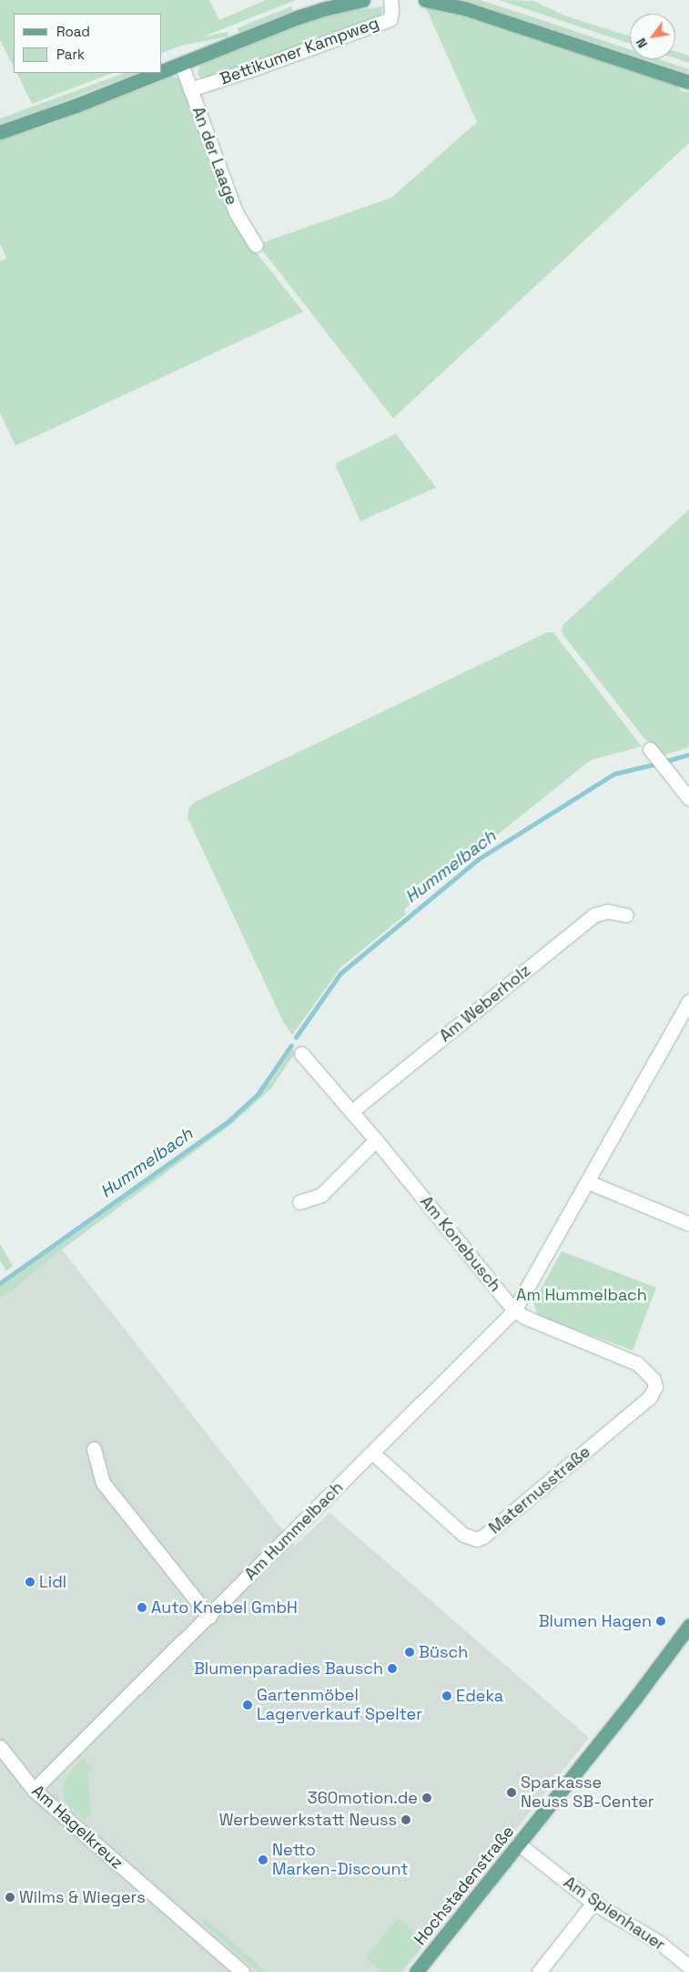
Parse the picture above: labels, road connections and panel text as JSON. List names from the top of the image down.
{
  "streets": {
    "main road": ["Hochstadenstraße"],
    "street": [
      "Bettikumer Kampweg",
      "An der Laage",
      "Am Weberholz",
      "Am Konebusch",
      "Maternusstraße",
      "Am Hummelbach",
      "Am Hagelkreuz",
      "Am Spienhauer"
    ]
  },
  "crossings": [
    ["Bettikumer Kampweg", "An der Laage"],
    ["Am Weberholz", "Am Konebusch"],
    ["Am Konebusch", "Maternusstraße"],
    ["Am Konebusch", "Am Hummelbach"],
    ["Maternusstraße", "Am Hummelbach"],
    ["Am Hummelbach", "Am Hagelkreuz"],
    ["Hochstadenstraße", "Am Spienhauer"]
  ],
  "water": ["Hummelbach"],
  "parks": ["Am Hummelbach"],
  "places": [
    "Lidl",
    "Auto Knebel GmbH",
    "Blumen Hagen",
    "Büsch",
    "Blumenparadies Bausch",
    "Edeka",
    "Gartenmöbel Lagerverkauf Spelter",
    "Sparkasse Neuss SB-Center",
    "360motion.de",
    "Werbewerkstatt Neuss",
    "Netto Marken-Discount",
    "Wilms & Wiegers"
  ],
  "legend": ["Road", "Park"],
  "north": "bottom left"
}
